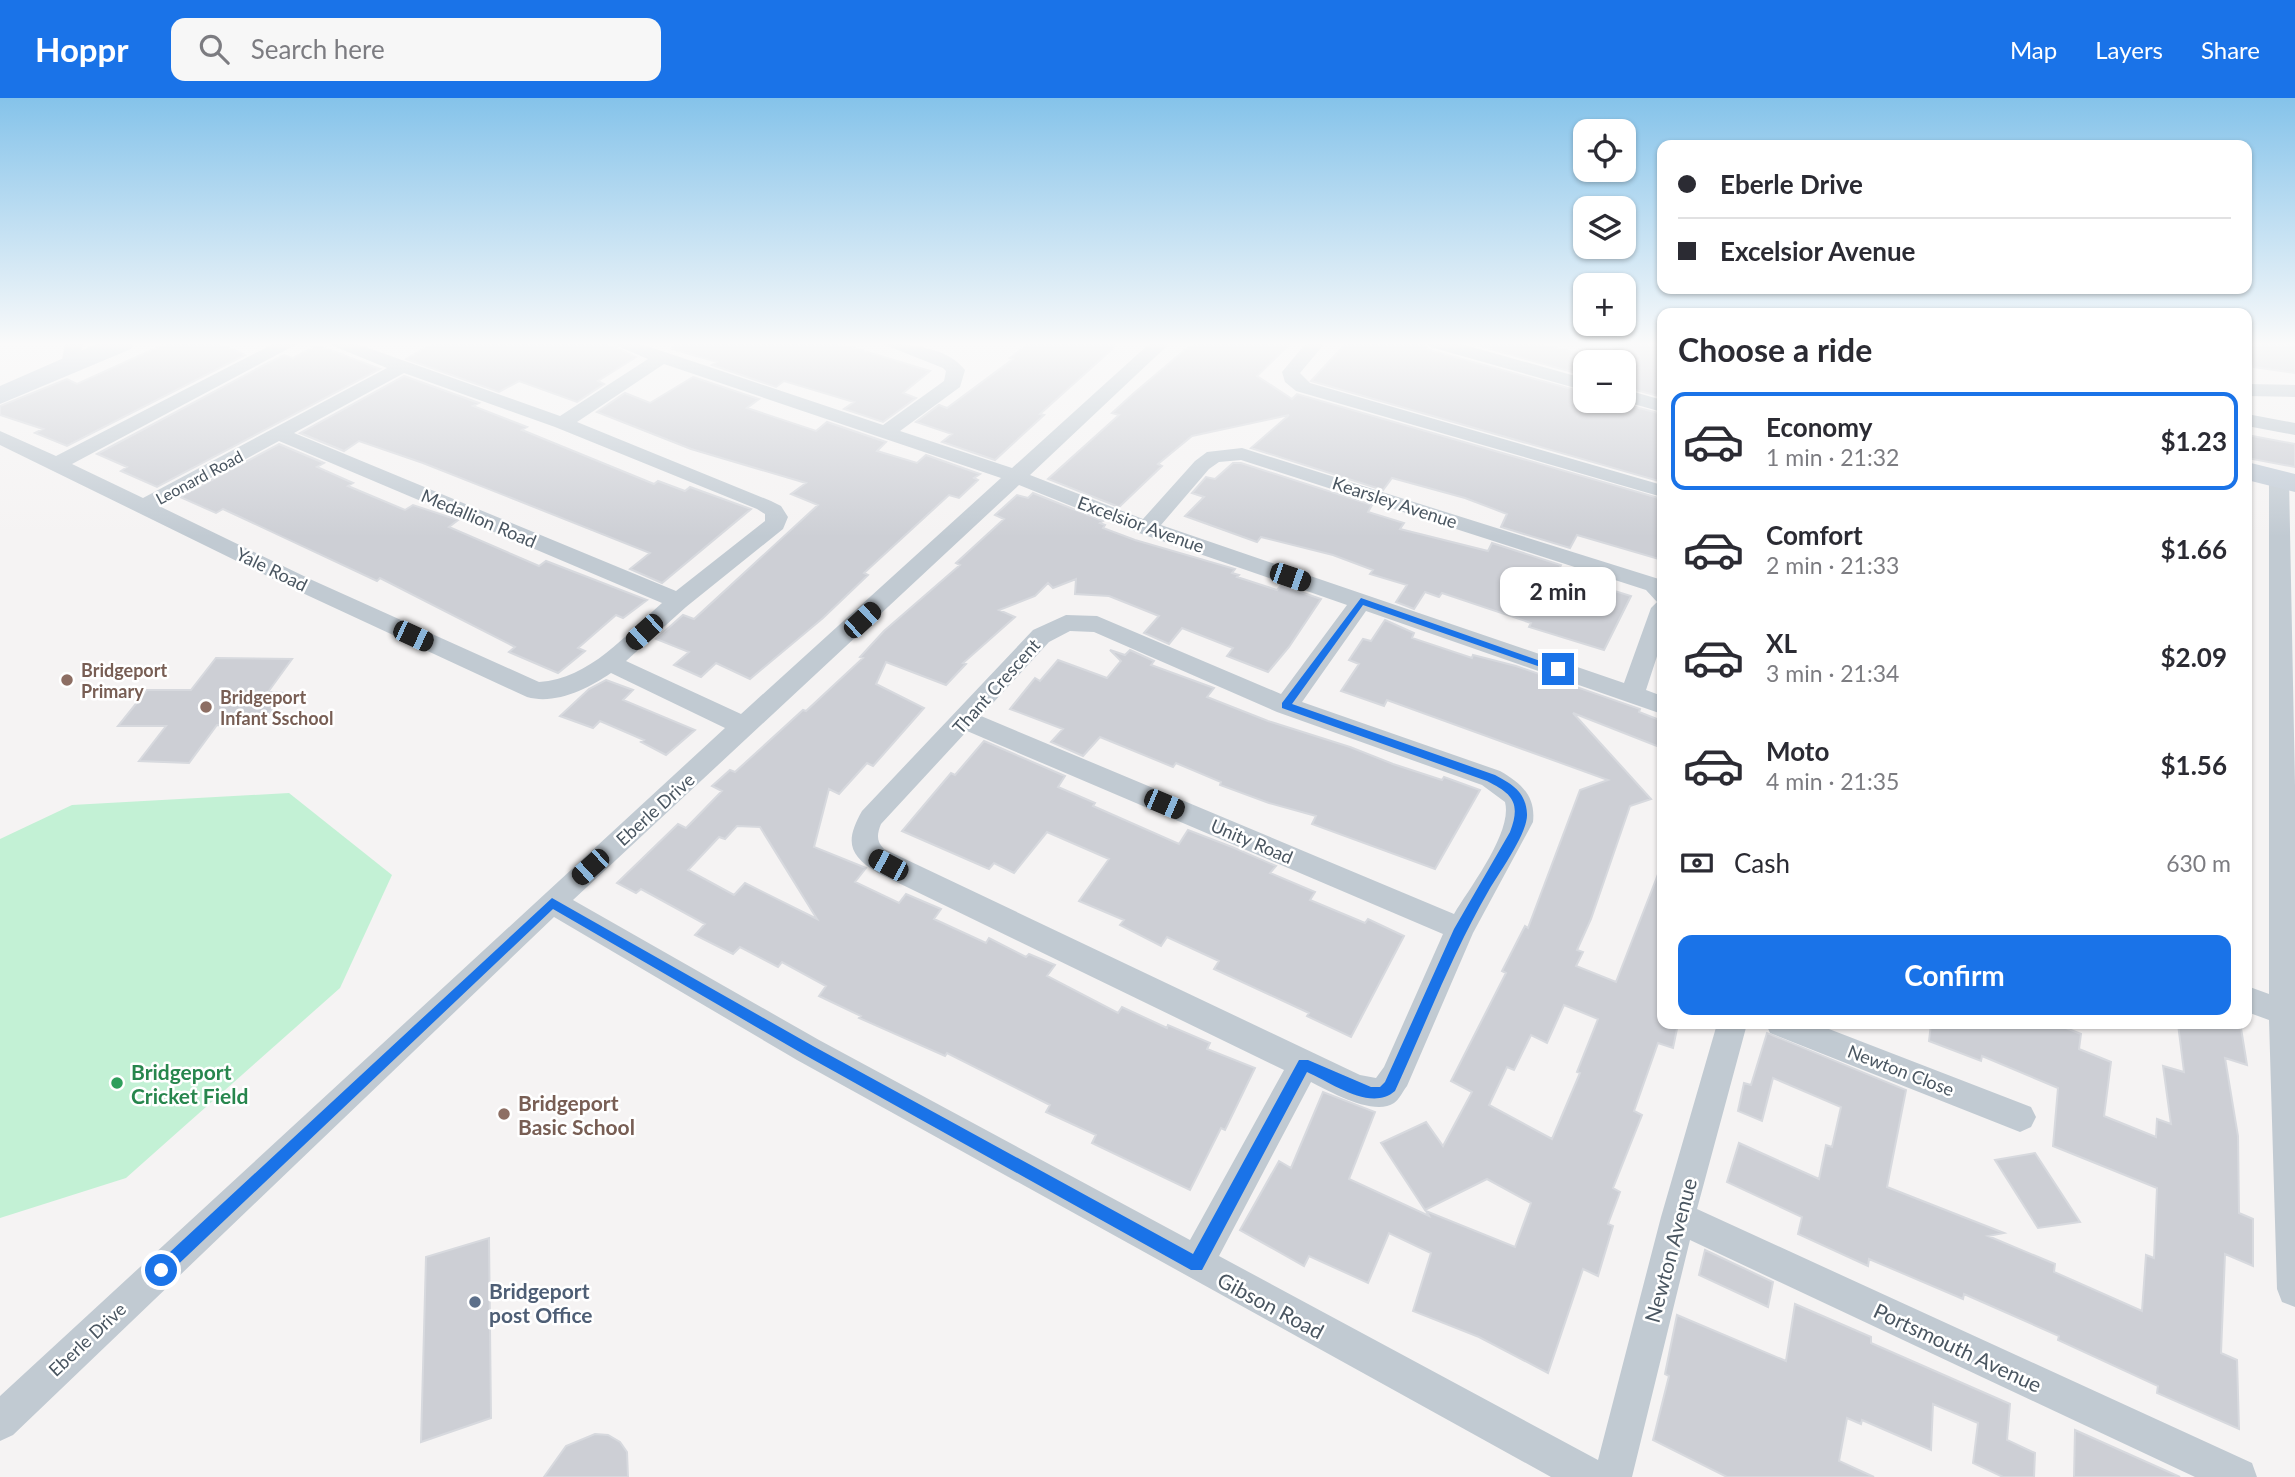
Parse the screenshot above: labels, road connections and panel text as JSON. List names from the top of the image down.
{
  "streets": {
    "street": [
      "Leonard Road",
      "Kearsley Avenue",
      "Medallion Road",
      "Excelsior Avenue",
      "Yale Road",
      "Thant Crescent",
      "Eberle Drive",
      "Unity Road",
      "Newton Close",
      "Newton Avenue",
      "Gibson Road",
      "Portsmouth Avenue"
    ]
  },
  "crossings": [
    ["Leonard Road", "Medallion Road"],
    ["Leonard Road", "Yale Road"],
    ["Kearsley Avenue", "Excelsior Avenue"],
    ["Excelsior Avenue", "Eberle Drive"],
    ["Thant Crescent", "Unity Road"],
    ["Eberle Drive", "Gibson Road"],
    ["Newton Avenue", "Portsmouth Avenue"]
  ],
  "places": [
    "Bridgeport Primary",
    "Bridgeport Infant Sschool",
    "Bridgeport Cricket Field",
    "Bridgeport Basic School",
    "Bridgeport post Office"
  ],
  "page": {
    "header": "Hoppr",
    "search": "Search here",
    "nav": ["Map", "Layers", "Share"],
    "map_buttons": ["+", "−"],
    "banner": ["Eberle Drive", "Excelsior Avenue"],
    "heading": "Choose a ride",
    "list": [
      {
        "name": "Economy",
        "note": "1 min · 21:32",
        "value": "$1.23"
      },
      {
        "name": "Comfort",
        "note": "2 min · 21:33",
        "value": "$1.66"
      },
      {
        "name": "XL",
        "note": "3 min · 21:34",
        "value": "$2.09"
      },
      {
        "name": "Moto",
        "note": "4 min · 21:35",
        "value": "$1.56"
      }
    ],
    "bubble": "2 min",
    "pay": ["Cash", "630 m"],
    "buttons": "Confirm"
  }
}
